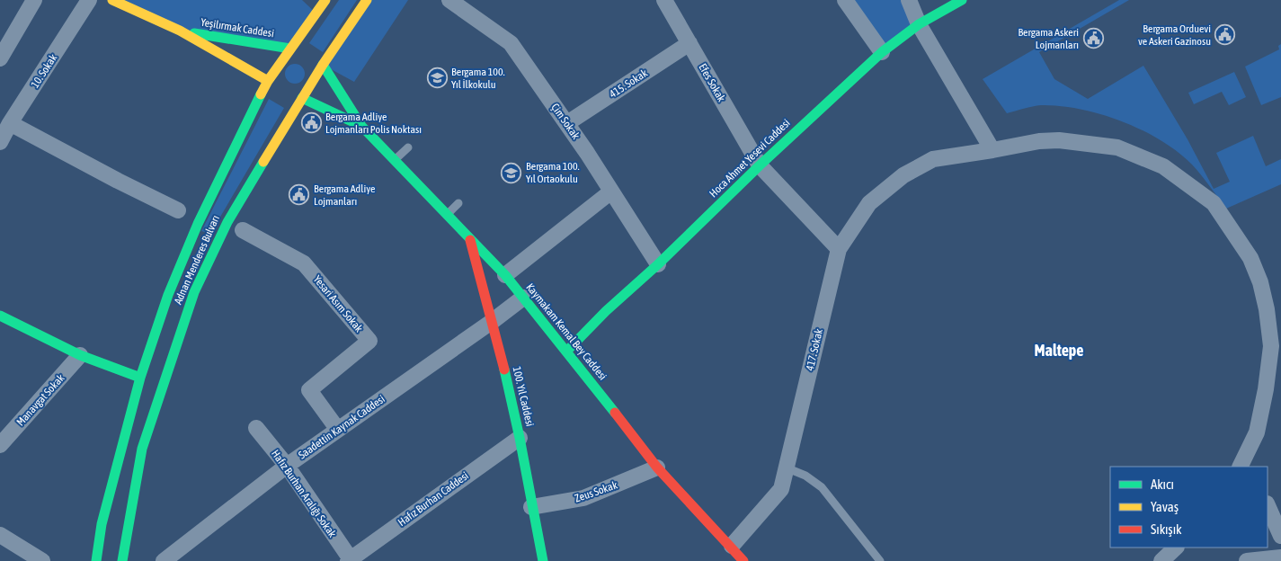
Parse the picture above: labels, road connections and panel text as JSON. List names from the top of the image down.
{
  "streets": {
    "main road": [
      "Yeşilırmak Caddesi",
      "Hoca Ahmet Yesevi Caddesi",
      "Adnan Menderes Bulvarı",
      "Kaymakam Kemal Bey Caddesi",
      "100. Yıl Caddesi"
    ],
    "street": [
      "10. Sokak",
      "Efes Sokak",
      "415. Sokak",
      "Çim Sokak",
      "Yesari Asım Sokak",
      "417. Sokak",
      "Manavgat Sokak",
      "Saadettin Kaynak Caddesi",
      "Zeus Sokak",
      "Hafız Burhan Aralığı Sokak",
      "Hafız Burhan Caddesi"
    ]
  },
  "crossings": [
    ["Yeşilırmak Caddesi", "Adnan Menderes Bulvarı"],
    ["Efes Sokak", "415. Sokak"],
    ["Efes Sokak", "Hoca Ahmet Yesevi Caddesi"],
    ["415. Sokak", "Çim Sokak"],
    ["Çim Sokak", "Hoca Ahmet Yesevi Caddesi"],
    ["Hoca Ahmet Yesevi Caddesi", "Kaymakam Kemal Bey Caddesi"],
    ["Adnan Menderes Bulvarı", "Kaymakam Kemal Bey Caddesi"],
    ["Yesari Asım Sokak", "Saadettin Kaynak Caddesi"],
    ["Kaymakam Kemal Bey Caddesi", "417. Sokak"],
    ["Kaymakam Kemal Bey Caddesi", "100. Yıl Caddesi"],
    ["Kaymakam Kemal Bey Caddesi", "Saadettin Kaynak Caddesi"],
    ["Kaymakam Kemal Bey Caddesi", "Zeus Sokak"],
    ["100. Yıl Caddesi", "Saadettin Kaynak Caddesi"],
    ["100. Yıl Caddesi", "Zeus Sokak"],
    ["100. Yıl Caddesi", "Hafız Burhan Caddesi"],
    ["Saadettin Kaynak Caddesi", "Hafız Burhan Aralığı Sokak"],
    ["Hafız Burhan Aralığı Sokak", "Hafız Burhan Caddesi"]
  ],
  "districts": ["Maltepe"],
  "places": {
    "public building": [
      "Bergama Orduevi ve Askeri Gazinosu",
      "Bergama Askeri Lojmanları",
      "Bergama Adliye Lojmanları Polis Noktası",
      "Bergama Adliye Lojmanları"
    ],
    "school or university": ["Bergama 100. Yıl İlkokulu", "Bergama 100. Yıl Ortaokulu"]
  },
  "legend": ["Akıcı", "Yavaş", "Sıkışık"]
}
